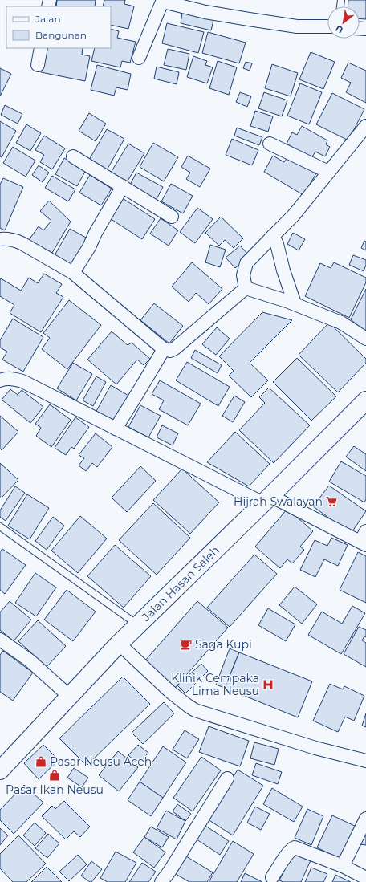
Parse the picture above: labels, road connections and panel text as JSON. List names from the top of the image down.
{
  "streets": {
    "street": ["Jalan Hasan Saleh"]
  },
  "places": {
    "supermarket": ["Hijrah Swalayan"],
    "cafe": ["Saga Kupi"],
    "hospital": ["Klinik Cempaka Lima Neusu"],
    "shop": ["Pasar Neusu Aceh", "Pasar Ikan Neusu"]
  },
  "legend": ["Jalan", "Bangunan"],
  "north": "bottom left"
}
